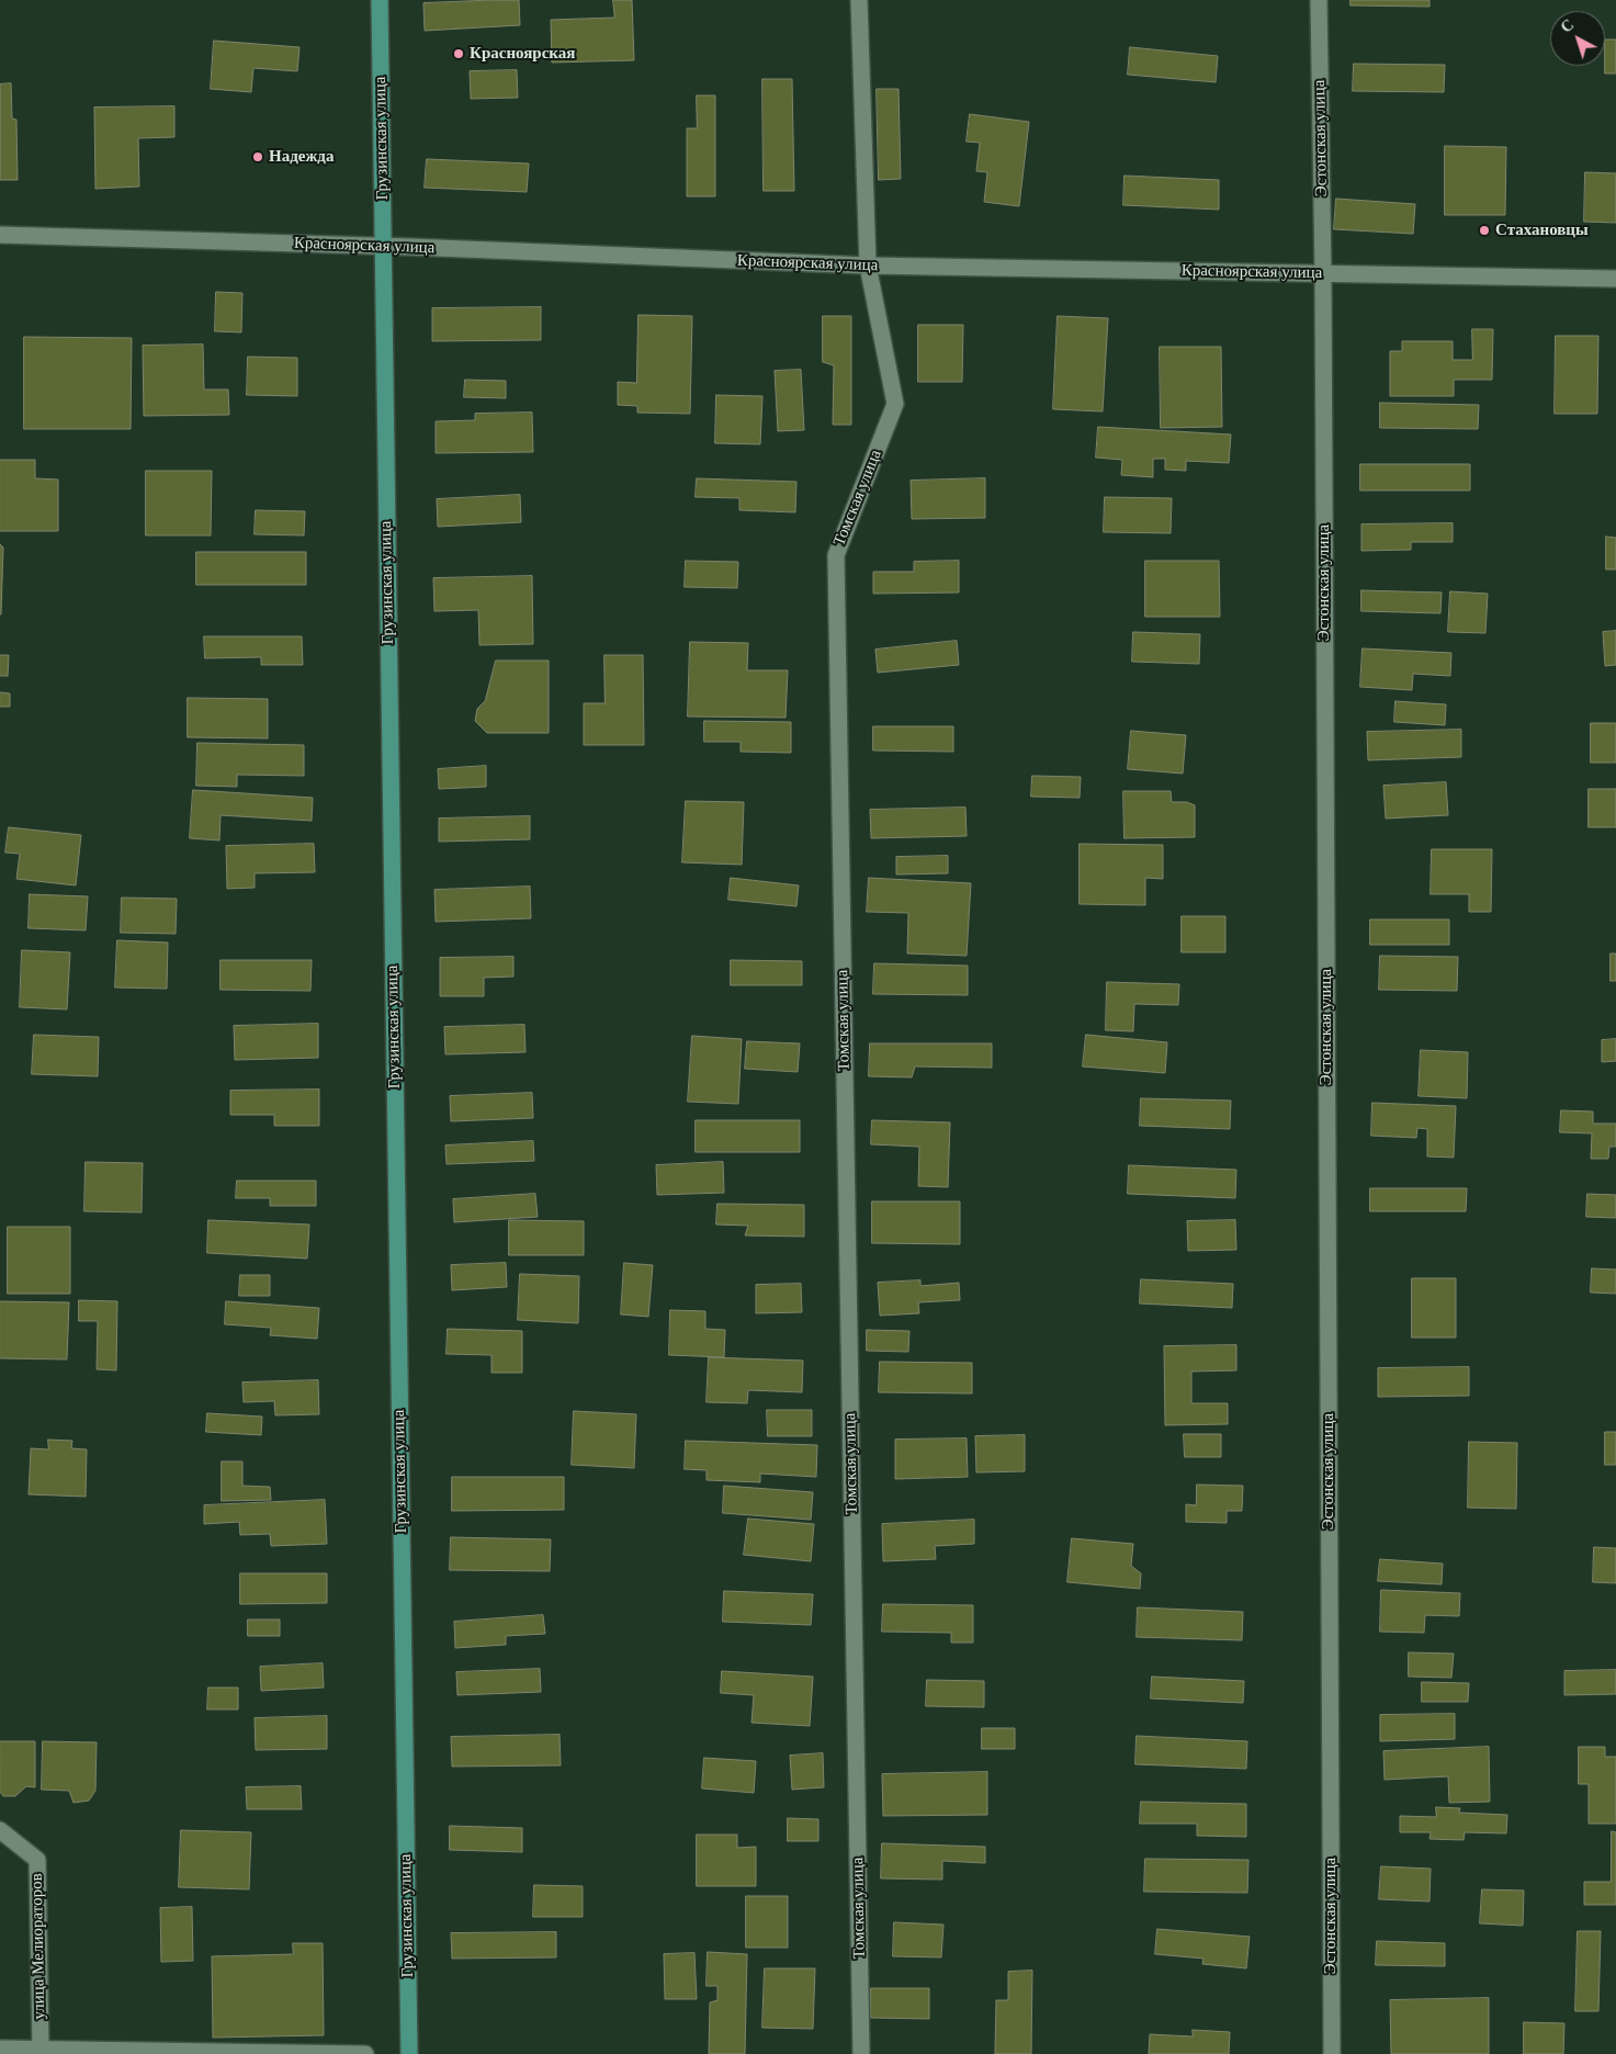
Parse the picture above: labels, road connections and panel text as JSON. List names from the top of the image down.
{
  "streets": {
    "main road": ["Грузинская улица"],
    "street": [
      "Эстонская улица",
      "Красноярская улица",
      "Томская улица",
      "улица Мелиораторов"
    ]
  },
  "crossings": [
    ["Грузинская улица", "Красноярская улица"],
    ["Эстонская улица", "Красноярская улица"],
    ["Красноярская улица", "Томская улица"]
  ],
  "places": ["Красноярская", "Надежда", "Стахановцы"],
  "north": "top left"
}
